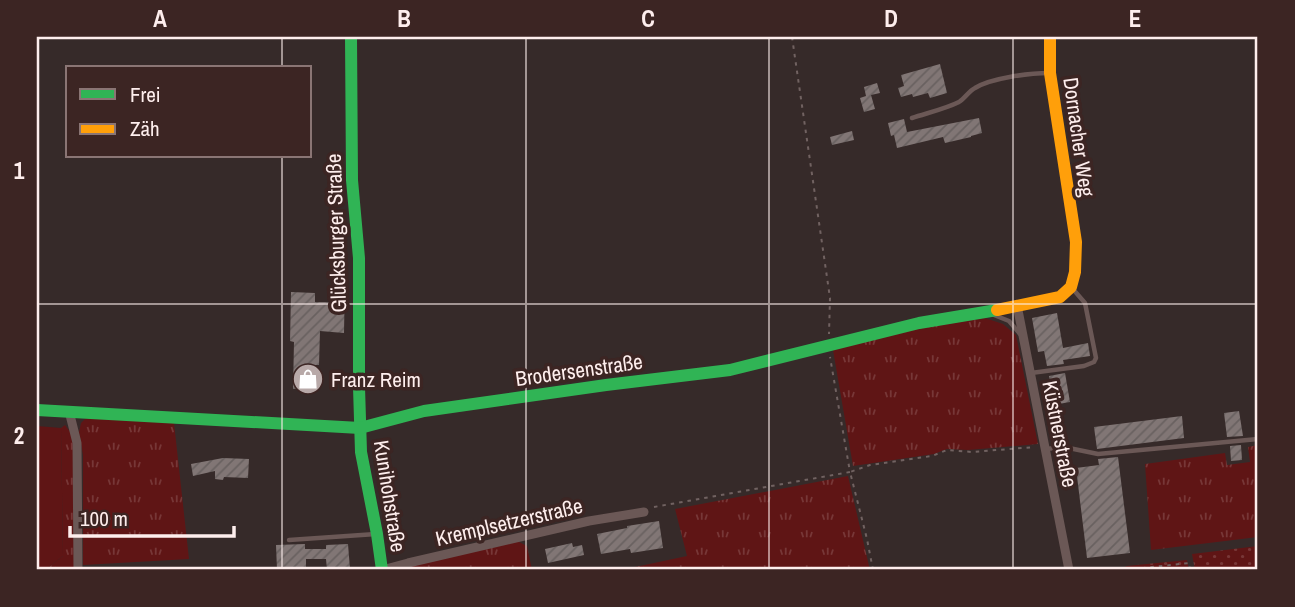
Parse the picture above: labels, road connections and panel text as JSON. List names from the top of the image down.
{
  "streets": {
    "street": [
      "Dornacher Weg",
      "Glücksburger Straße",
      "Brodersenstraße",
      "Küstnerstraße",
      "Kunihohstraße",
      "Kremplsetzerstraße"
    ]
  },
  "crossings": [
    ["Dornacher Weg", "Brodersenstraße"],
    ["Glücksburger Straße", "Brodersenstraße"],
    ["Glücksburger Straße", "Kunihohstraße"],
    ["Brodersenstraße", "Küstnerstraße"],
    ["Brodersenstraße", "Kunihohstraße"],
    ["Kunihohstraße", "Kremplsetzerstraße"]
  ],
  "places": {
    "shop": ["Franz Reim"]
  },
  "legend": ["Frei", "Zäh"],
  "scale_bar": "100 m",
  "grid": {
    "columns": [
      "A",
      "B",
      "C",
      "D",
      "E"
    ],
    "rows": ["1", "2"]
  }
}
